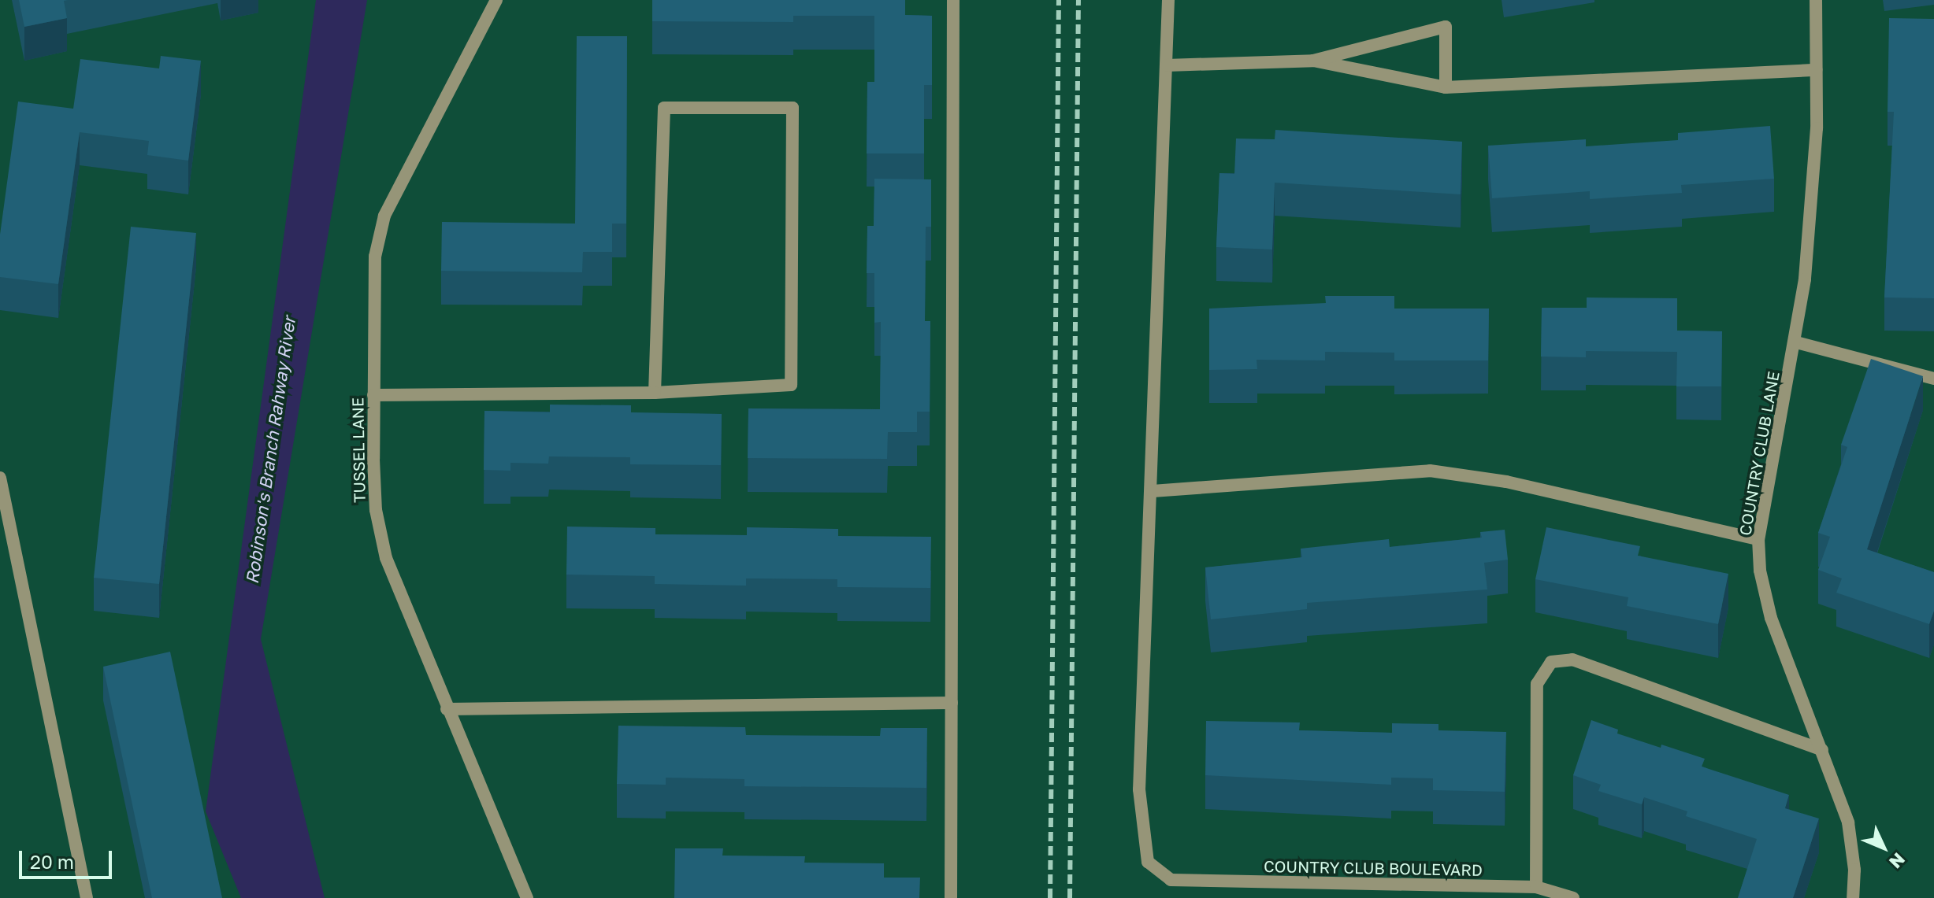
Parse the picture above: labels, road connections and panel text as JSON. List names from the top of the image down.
{
  "streets": {
    "street": ["TUSSEL LANE", "COUNTRY CLUB LANE", "COUNTRY CLUB BOULEVARD"]
  },
  "water": ["Robinson's Branch Rahway River"],
  "scale_bar": "20 m",
  "north": "bottom right"
}
